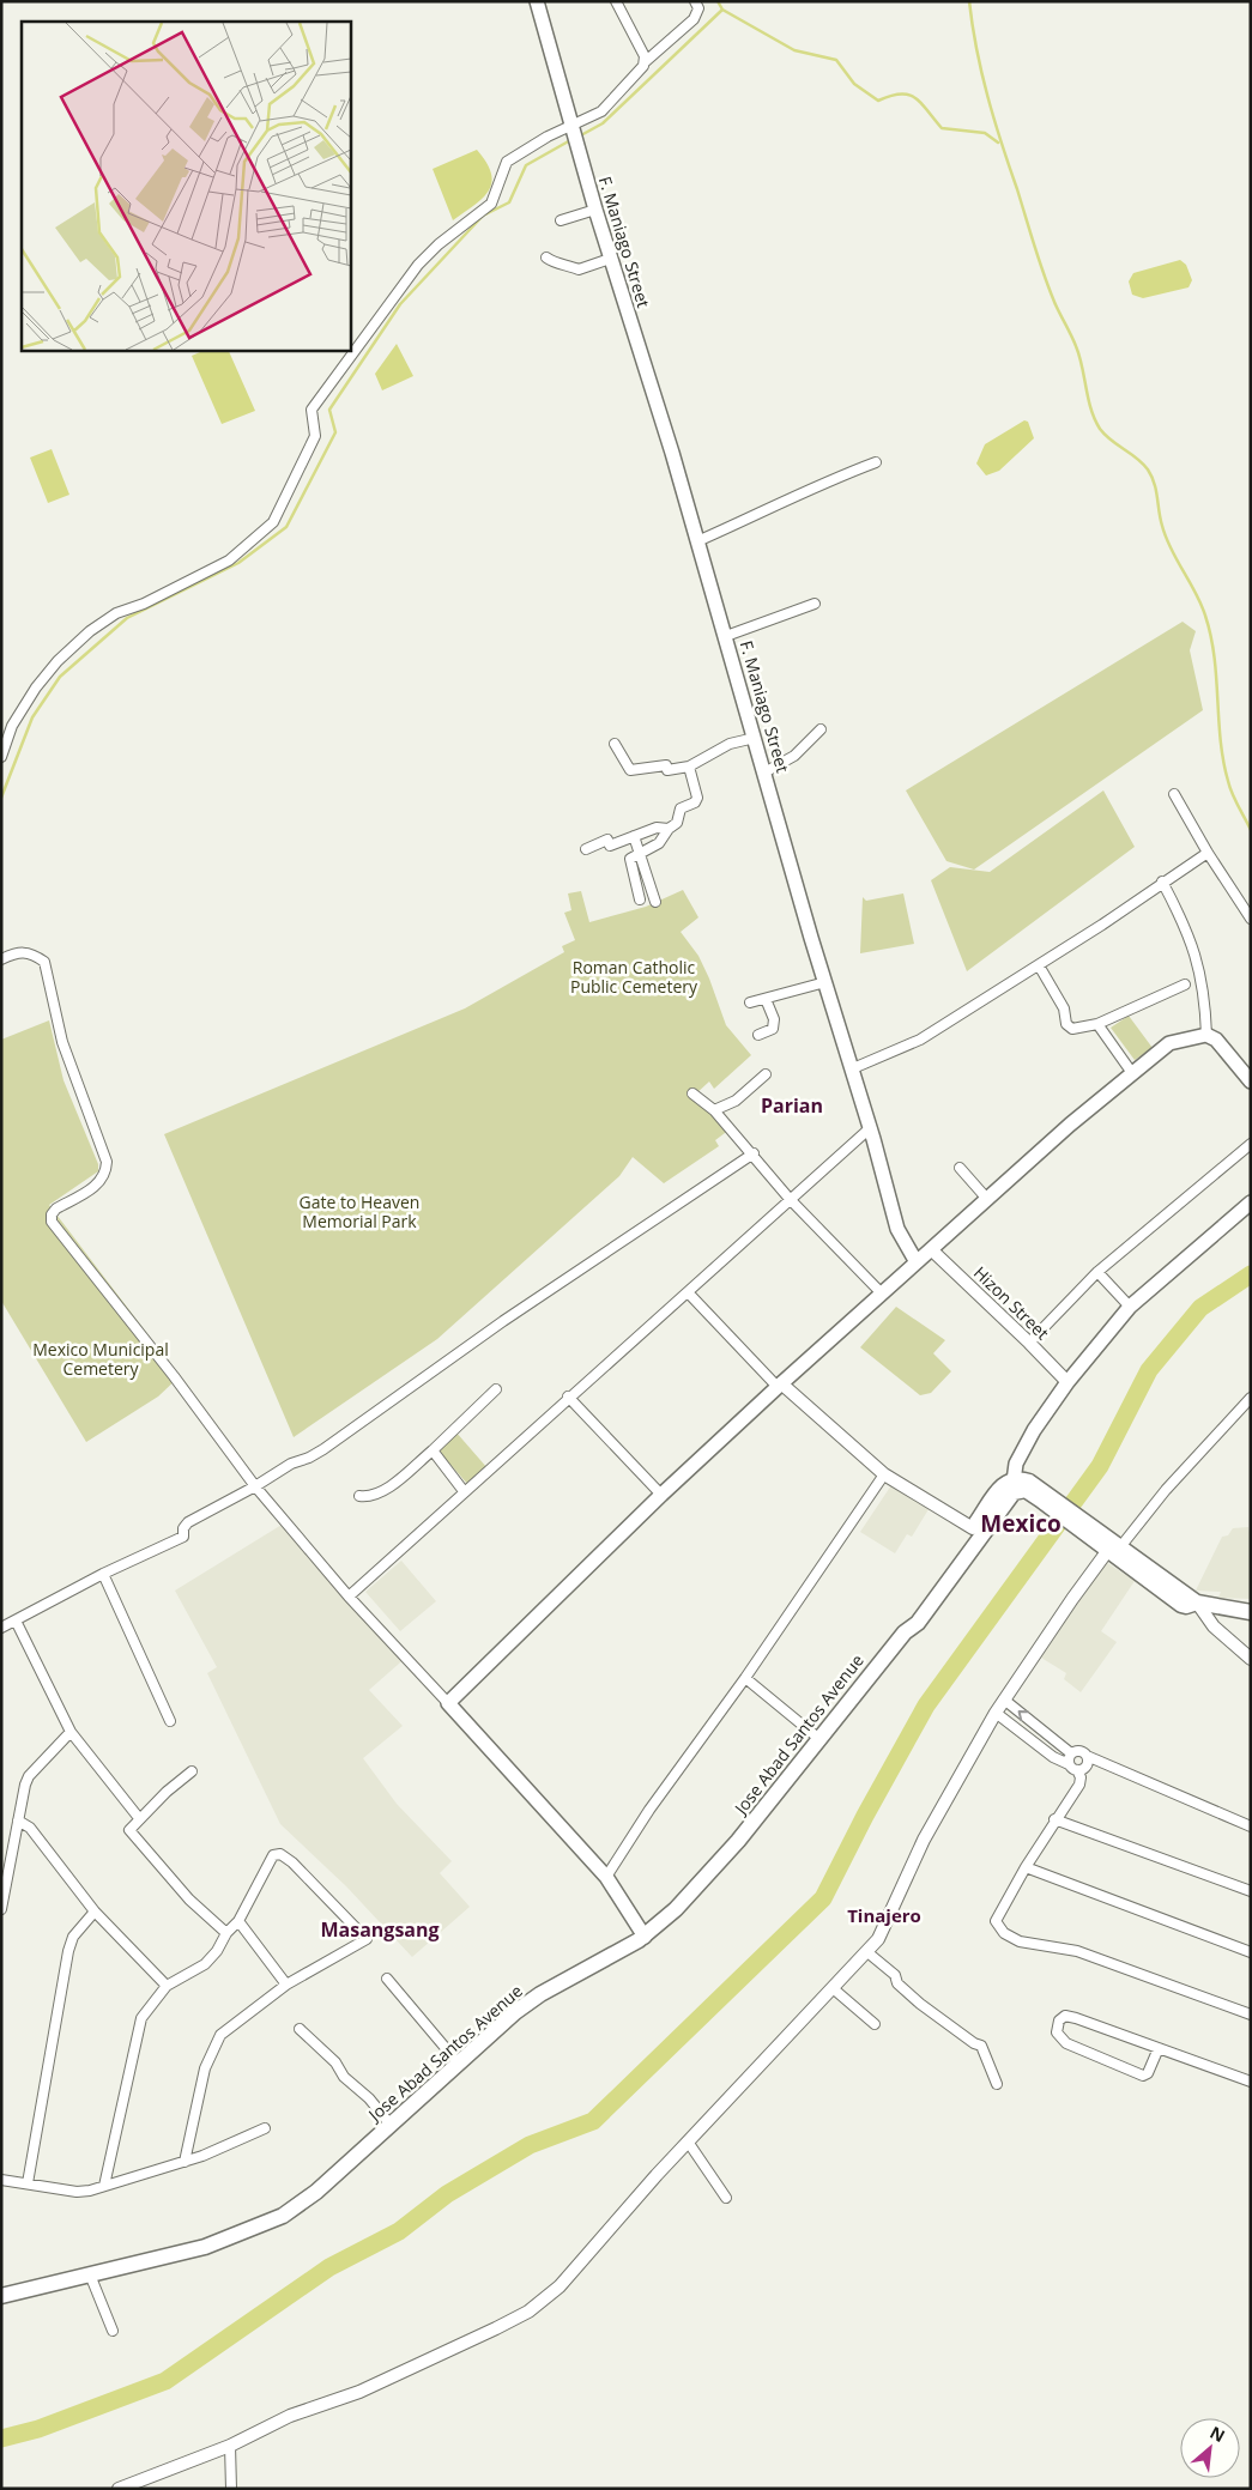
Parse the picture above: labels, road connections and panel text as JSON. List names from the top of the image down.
{
  "streets": {
    "highway": ["Jose Abad Santos Avenue"],
    "main road": ["F. Maniago Street"],
    "street": ["Hizon Street"]
  },
  "districts": [
    "Parian",
    "Mexico",
    "Tinajero",
    "Masangsang"
  ],
  "parks": ["Roman Catholic Public Cemetery", "Gate to Heaven Memorial Park", "Mexico Municipal Cemetery"],
  "north": "top right"
}
